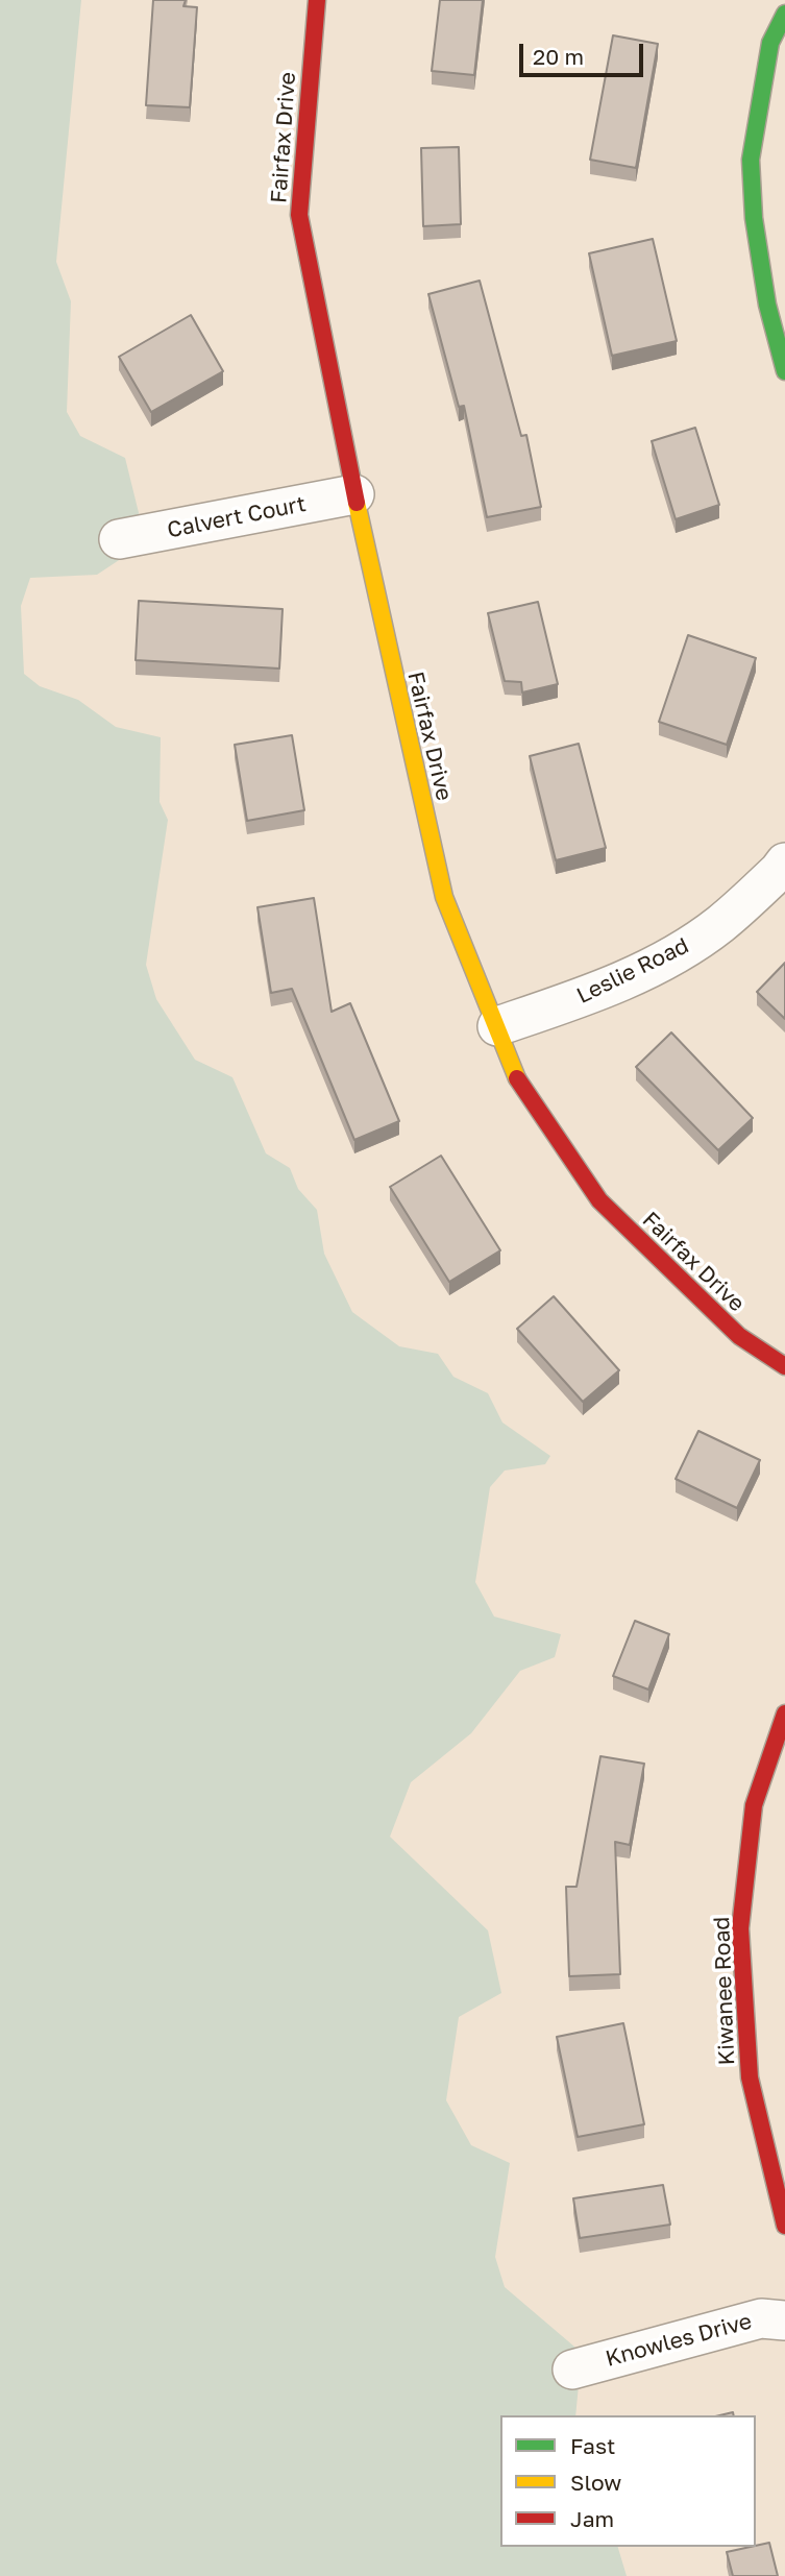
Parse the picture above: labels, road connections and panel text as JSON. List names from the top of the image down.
{
  "streets": {
    "street": [
      "Fairfax Drive",
      "Calvert Court",
      "Leslie Road",
      "Kiwanee Road",
      "Knowles Drive"
    ]
  },
  "crossings": [
    ["Fairfax Drive", "Calvert Court"],
    ["Fairfax Drive", "Leslie Road"]
  ],
  "legend": ["Fast", "Slow", "Jam"],
  "scale_bar": "20 m"
}
